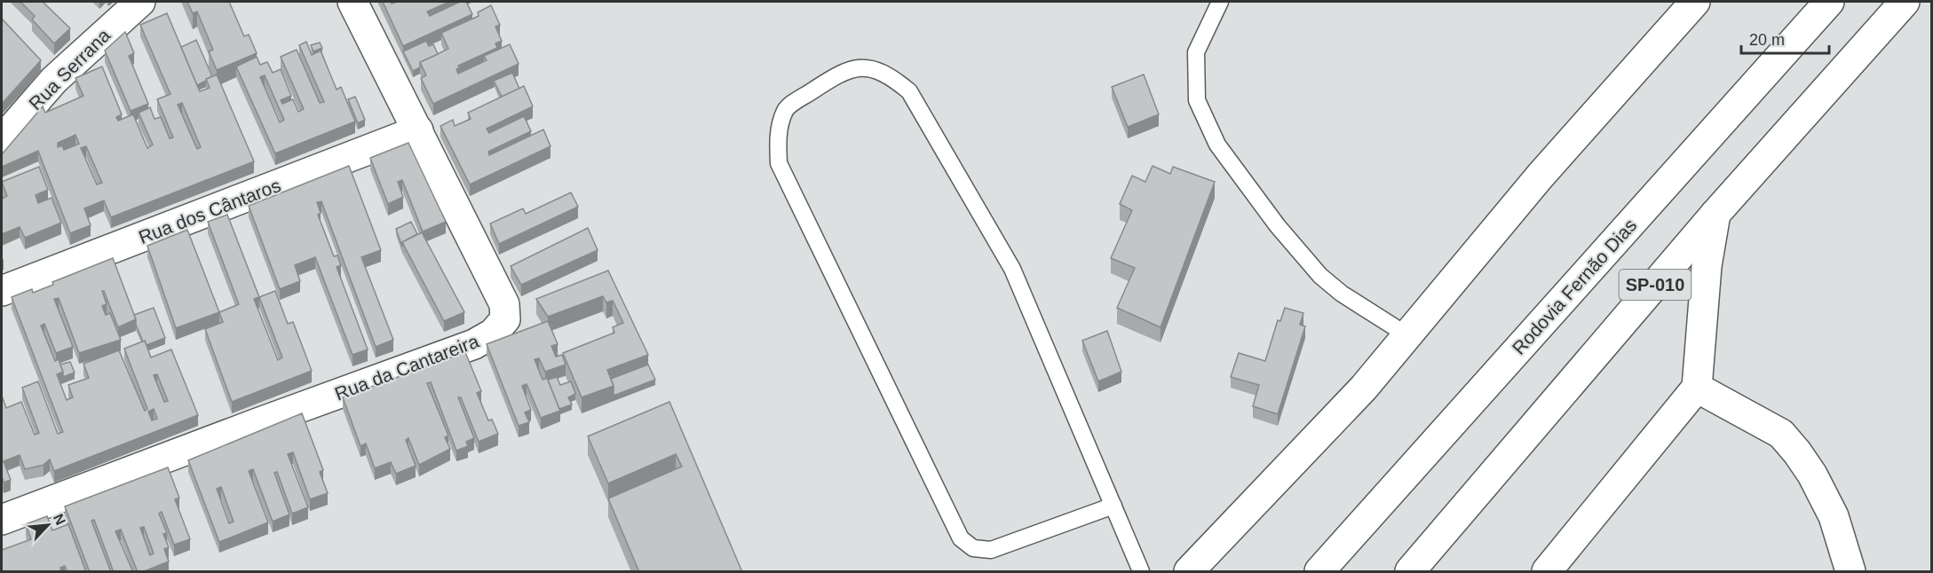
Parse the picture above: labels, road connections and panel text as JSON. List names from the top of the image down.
{
  "streets": {
    "main road": [
      "Rua Serrana",
      "Rua dos Cântaros",
      "SP-010",
      "Rodovia Fernão Dias",
      "Rua da Cantareira"
    ]
  },
  "crossings": [
    ["Rua dos Cântaros", "Rua da Cantareira"]
  ],
  "scale_bar": "20 m",
  "north": "top right"
}
